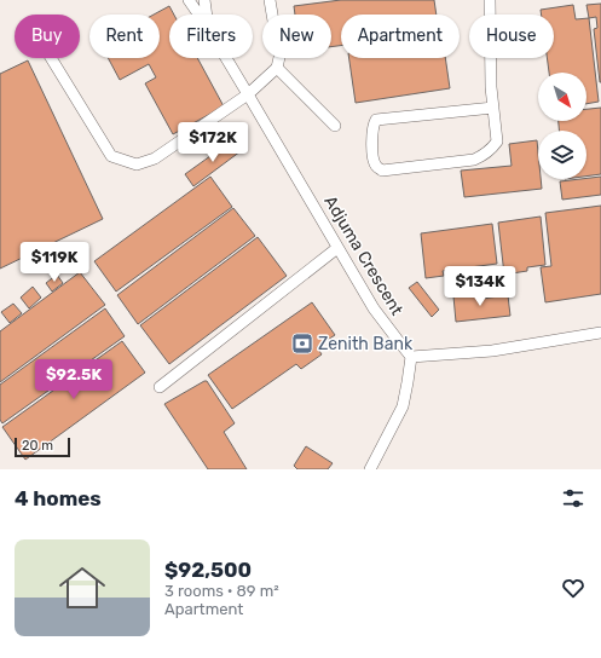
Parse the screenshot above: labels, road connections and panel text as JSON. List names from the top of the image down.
{
  "streets": {
    "lane": ["Adjuma Crescent"]
  },
  "places": {
    "bank": ["Zenith Bank"]
  },
  "scale_bar": "20 m",
  "north": "bottom right",
  "page": {
    "chip": [
      "Buy",
      "Rent",
      "Filters",
      "New",
      "Apartment",
      "House"
    ],
    "price": [
      "$172K",
      "$119K",
      "$134K",
      "$92.5K"
    ],
    "scale": "20 m",
    "heading": "4 homes",
    "list": [
      {
        "name": "$92,500",
        "note": "3 rooms · 89 m² · Apartment"
      }
    ]
  }
}
